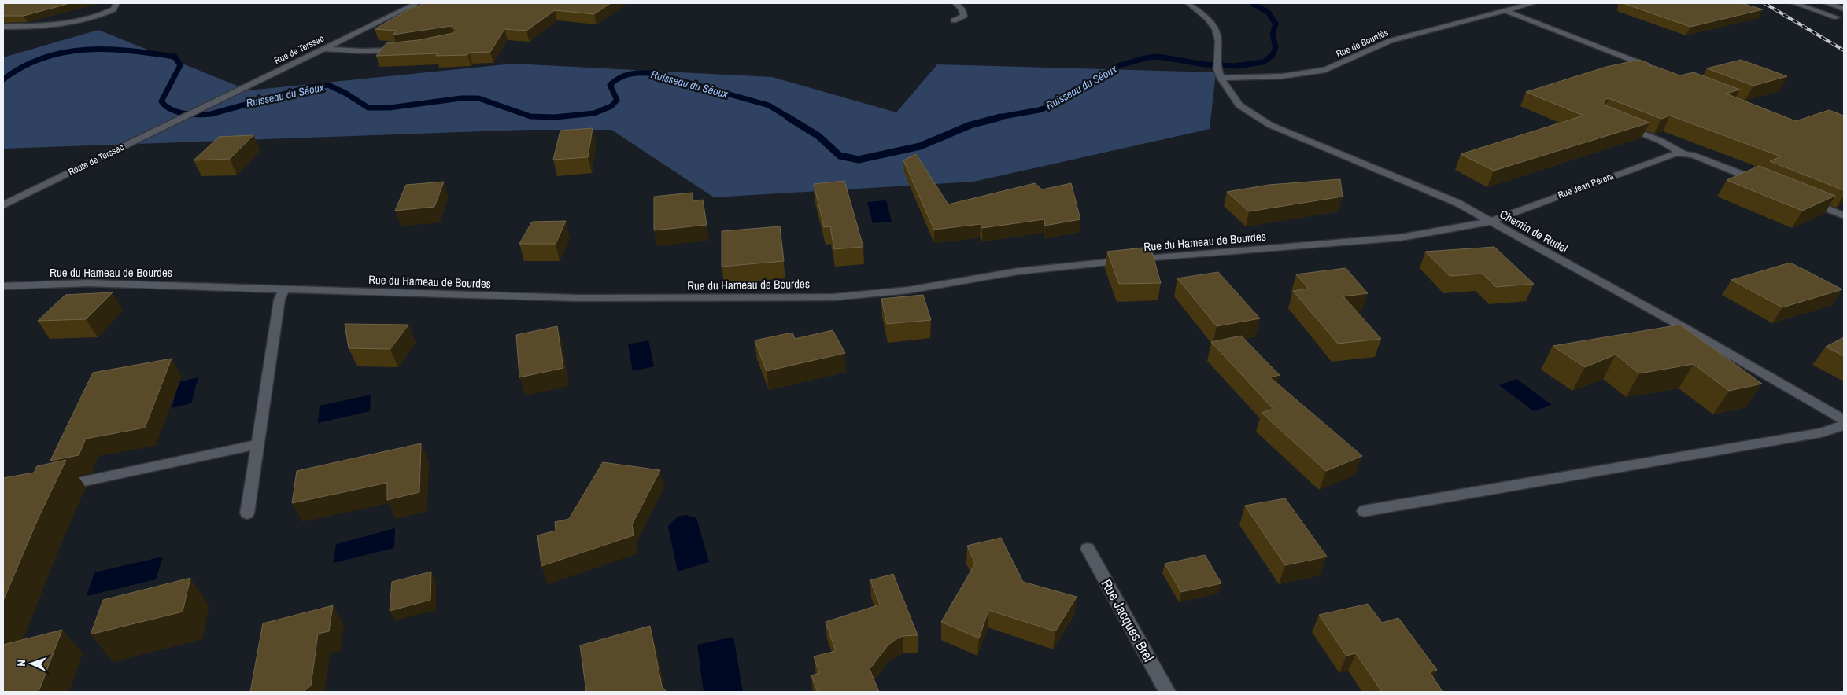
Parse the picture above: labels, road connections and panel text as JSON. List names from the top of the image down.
{
  "streets": {
    "street": [
      "Rue de Bourdès",
      "Rue de Terssac",
      "Route de Terssac",
      "Rue Jean Pérera",
      "Chemin de Rudel",
      "Rue du Hameau de Bourdes",
      "Rue Jacques Brel"
    ]
  },
  "crossings": [
    ["Rue de Bourdès", "Chemin de Rudel"],
    ["Rue de Terssac", "Route de Terssac"],
    ["Rue Jean Pérera", "Chemin de Rudel"],
    ["Rue Jean Pérera", "Rue du Hameau de Bourdes"],
    ["Chemin de Rudel", "Rue du Hameau de Bourdes"]
  ],
  "water": ["Ruisseau du Séoux"],
  "north": "left"
}
